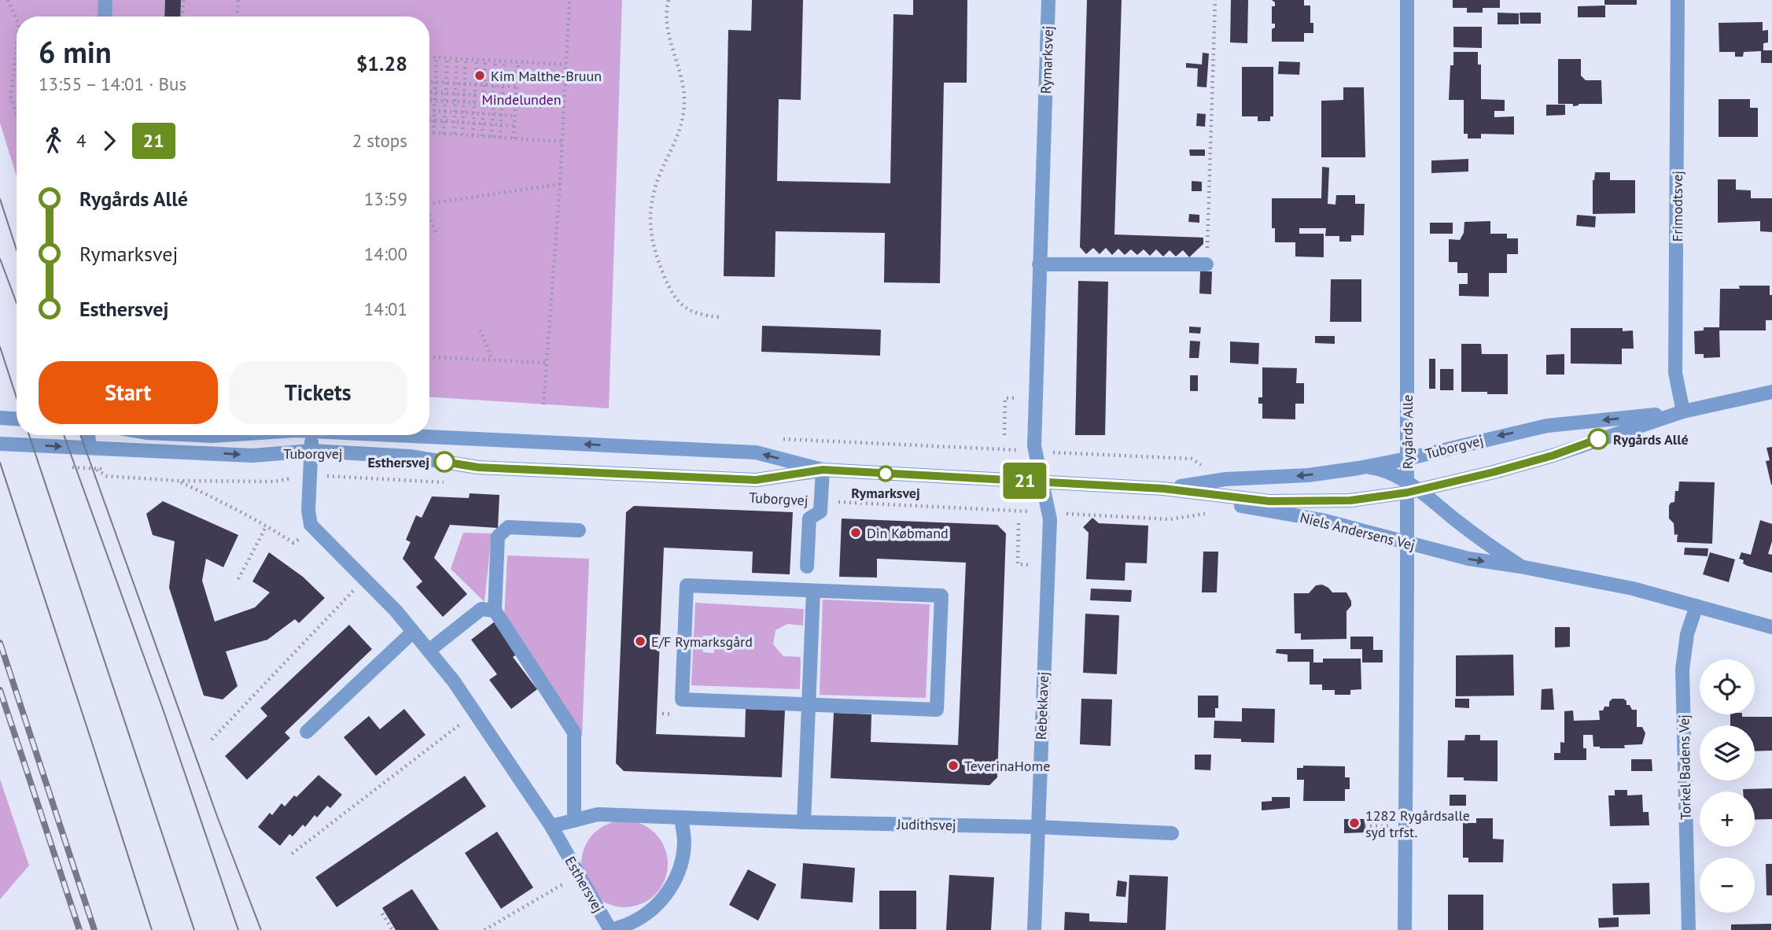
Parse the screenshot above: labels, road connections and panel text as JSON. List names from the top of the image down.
{
  "streets": {
    "street": [
      "Rymarksvej",
      "Frimodtsvej",
      "Rygårds Alle",
      "Tuborgvej",
      "Niels Andersens Vej",
      "Rebekkavej",
      "Torkel Badens Vej",
      "Judithsvej",
      "Esthersvej"
    ]
  },
  "crossings": [
    ["Rymarksvej", "Tuborgvej"],
    ["Rymarksvej", "Rebekkavej"],
    ["Frimodtsvej", "Tuborgvej"],
    ["Rygårds Alle", "Tuborgvej"],
    ["Rygårds Alle", "Niels Andersens Vej"],
    ["Tuborgvej", "Niels Andersens Vej"],
    ["Tuborgvej", "Rebekkavej"],
    ["Niels Andersens Vej", "Torkel Badens Vej"],
    ["Rebekkavej", "Judithsvej"],
    ["Judithsvej", "Esthersvej"]
  ],
  "parks": ["Mindelunden"],
  "places": [
    "Kim Malthe-Bruun",
    "Rygårds Allé",
    "Esthersvej",
    "Rymarksvej",
    "Din Købmand",
    "E/F Rymarksgård",
    "TeverinaHome",
    "1282 Rygårdsalle syd trfst."
  ],
  "lines": ["bus line 21"],
  "page": {
    "on_map": "21",
    "heading": ["6 min", "13:55 – 14:01 · Bus", "$1.28"],
    "legs": ["4", "21", "2 stops"],
    "list": [
      {
        "name": "Rygårds Allé",
        "value": "13:59"
      },
      {
        "name": "Rymarksvej",
        "value": "14:00"
      },
      {
        "name": "Esthersvej",
        "value": "14:01"
      }
    ],
    "buttons": ["Start", "Tickets"],
    "map_buttons": ["+", "−"]
  }
}
